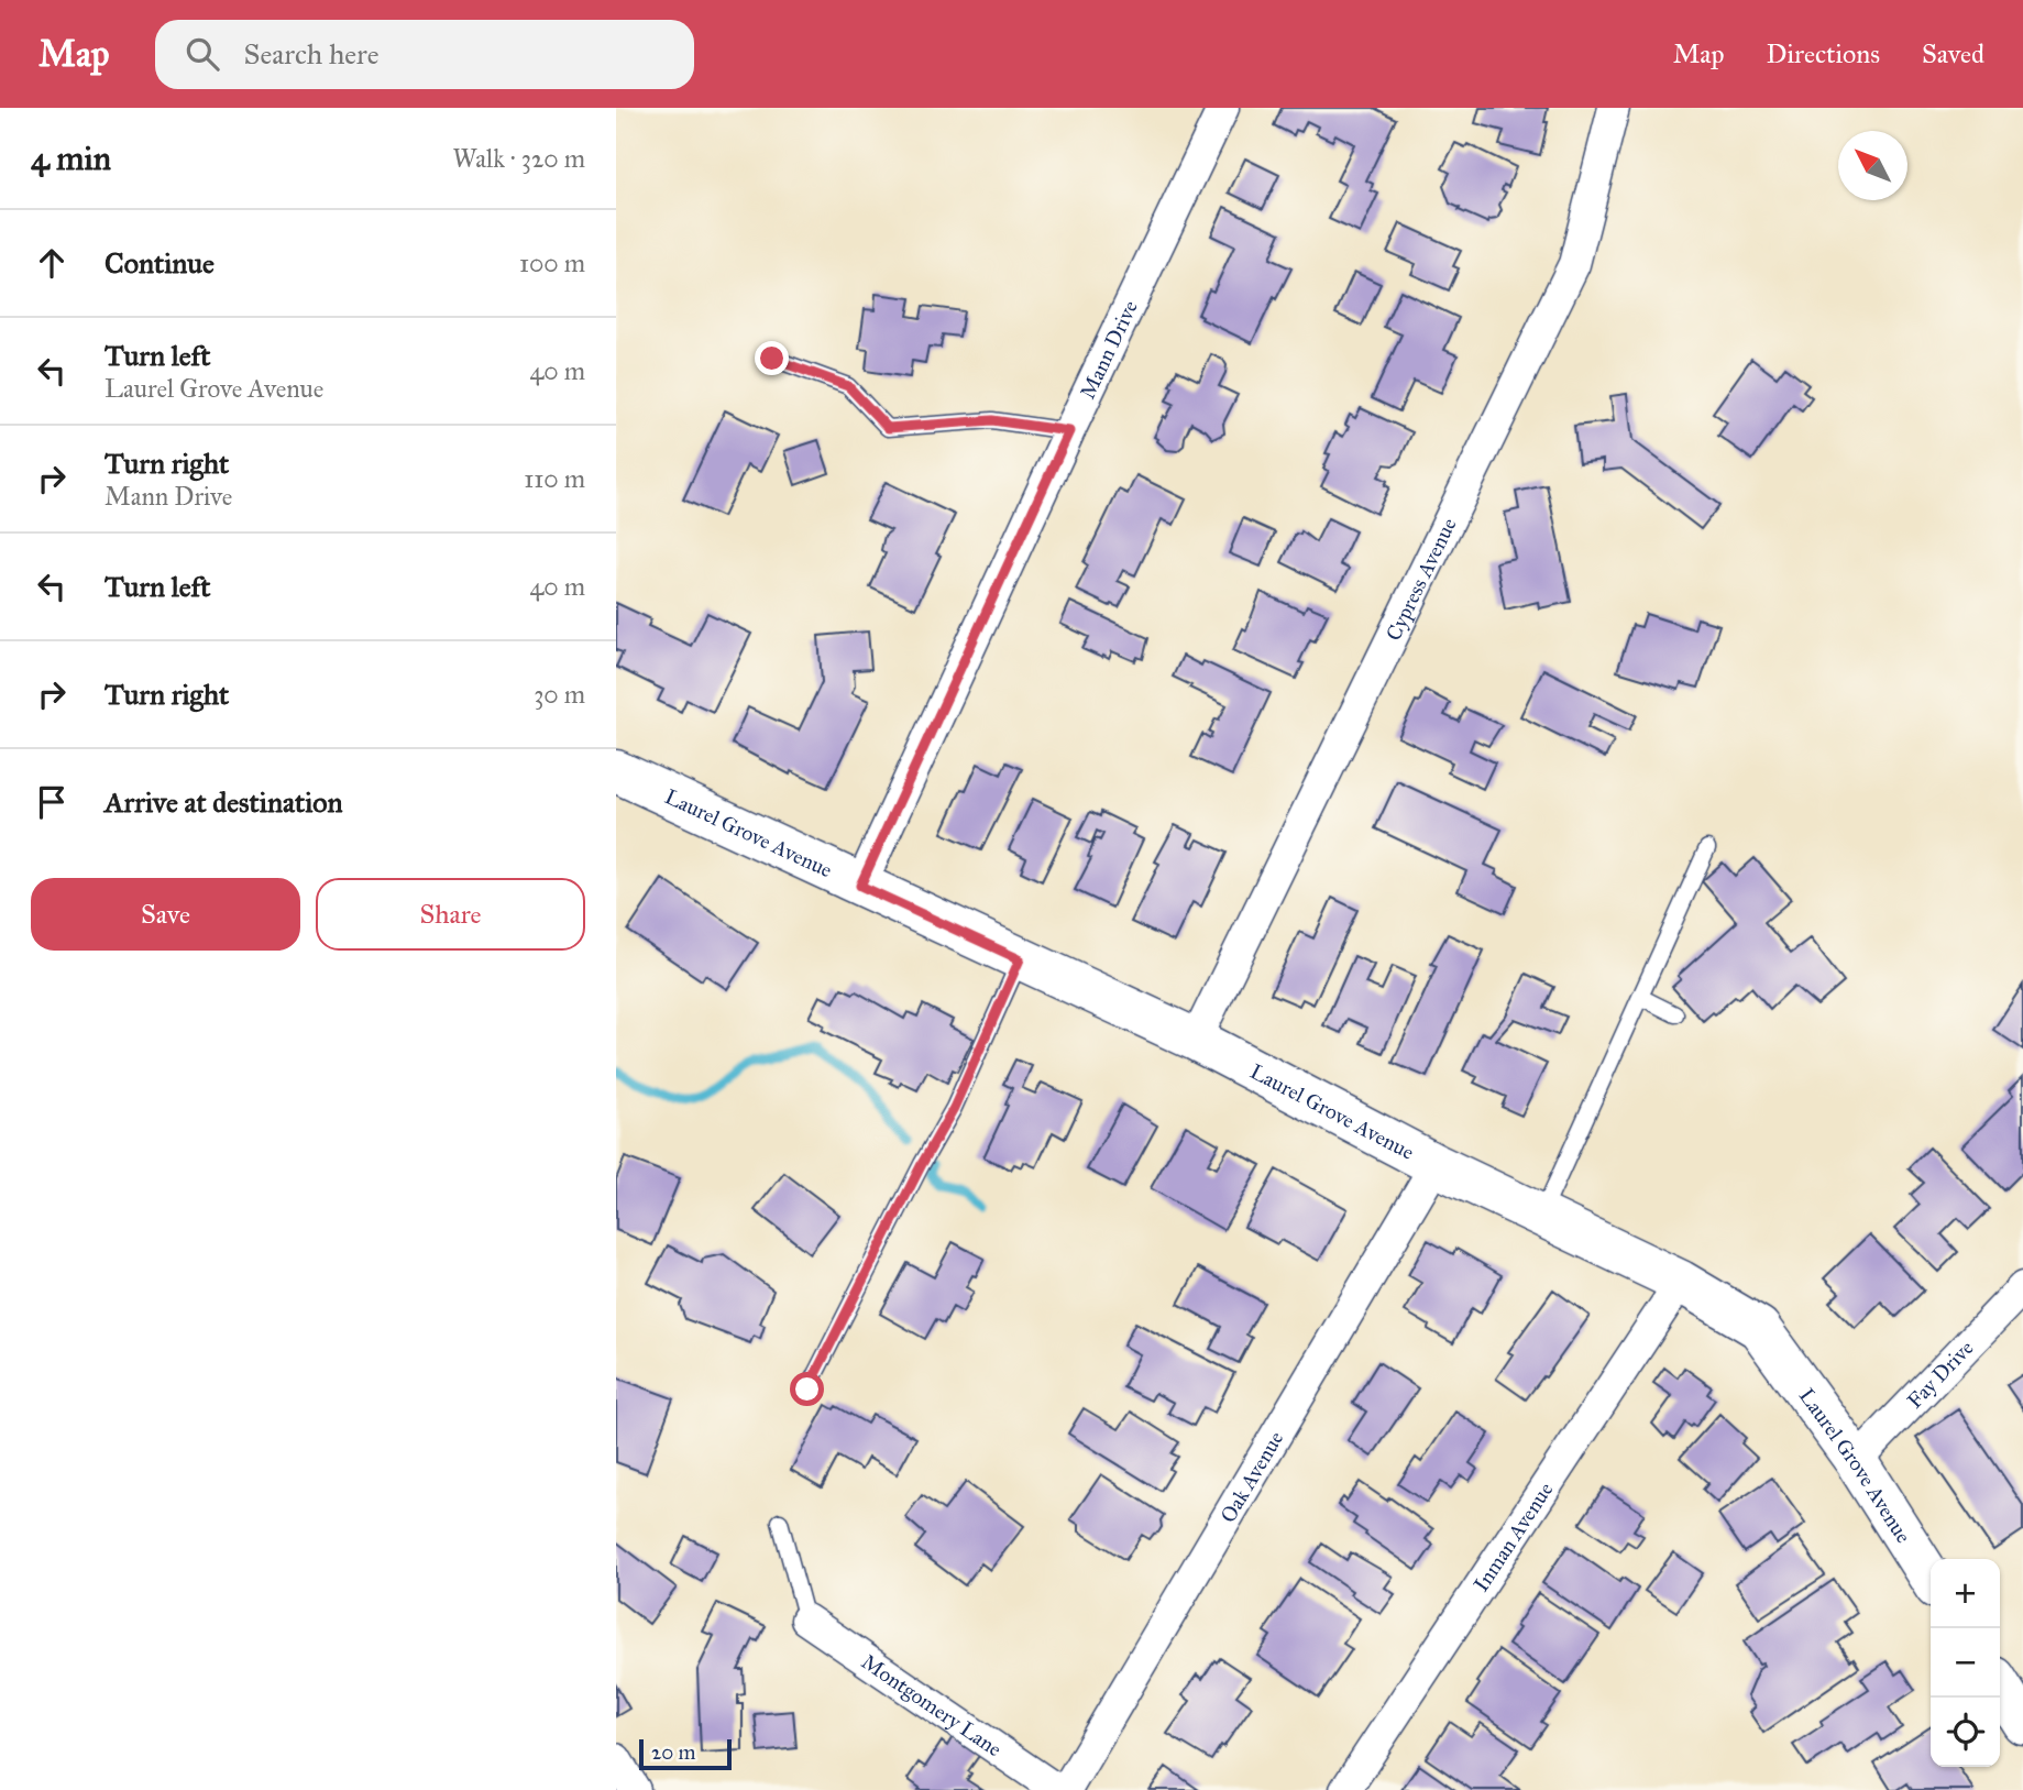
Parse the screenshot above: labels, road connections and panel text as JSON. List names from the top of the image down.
{
  "streets": {
    "street": [
      "Mann Drive",
      "Cypress Avenue",
      "Laurel Grove Avenue",
      "Fay Drive",
      "Oak Avenue",
      "Inman Avenue",
      "Montgomery Lane"
    ]
  },
  "crossings": [
    ["Mann Drive", "Laurel Grove Avenue"],
    ["Cypress Avenue", "Laurel Grove Avenue"],
    ["Laurel Grove Avenue", "Fay Drive"],
    ["Laurel Grove Avenue", "Oak Avenue"],
    ["Laurel Grove Avenue", "Inman Avenue"]
  ],
  "scale_bar": "20 m",
  "north": "top left",
  "page": {
    "header": "Map",
    "search": "Search here",
    "nav": ["Map", "Directions", "Saved"],
    "heading": ["4 min", "Walk · 320 m"],
    "list": [
      ["Continue", "100 m"],
      ["Turn left", "Laurel Grove Avenue", "40 m"],
      ["Turn right", "Mann Drive", "110 m"],
      ["Turn left", "40 m"],
      ["Turn right", "30 m"],
      "Arrive at destination"
    ],
    "buttons": ["Save", "Share"],
    "map_buttons": ["+", "−"],
    "scale": "20 m"
  }
}
